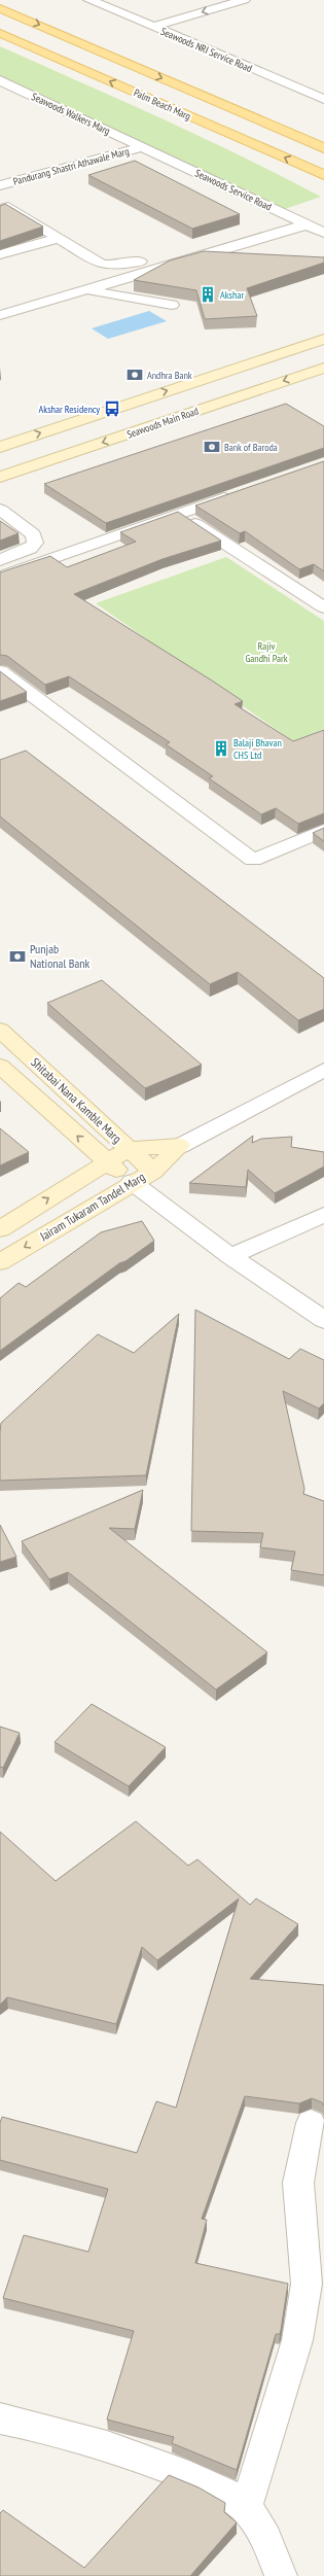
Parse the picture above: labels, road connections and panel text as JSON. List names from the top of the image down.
{
  "streets": {
    "main road": [
      "Palm Beach Marg",
      "Seawoods Main Road",
      "Shitabai Nana Kamble Marg",
      "Jairam Tukaram Tandel Marg"
    ],
    "street": [
      "Seawoods NRI Service Road",
      "Seawoods Walkers Marg",
      "Pandurang Shastri Athawale Marg",
      "Seawoods Service Road"
    ]
  },
  "crossings": [
    ["Seawoods Walkers Marg", "Pandurang Shastri Athawale Marg"],
    ["Seawoods Walkers Marg", "Seawoods Service Road"],
    ["Pandurang Shastri Athawale Marg", "Seawoods Service Road"],
    ["Shitabai Nana Kamble Marg", "Jairam Tukaram Tandel Marg"]
  ],
  "parks": ["Rajiv Gandhi Park"],
  "places": {
    "building": ["Akshar", "Balaji Bhavan CHS Ltd"],
    "bank": ["Andhra Bank", "Bank of Baroda", "Punjab National Bank"],
    "bus stop": ["Akshar Residency"]
  }
}
